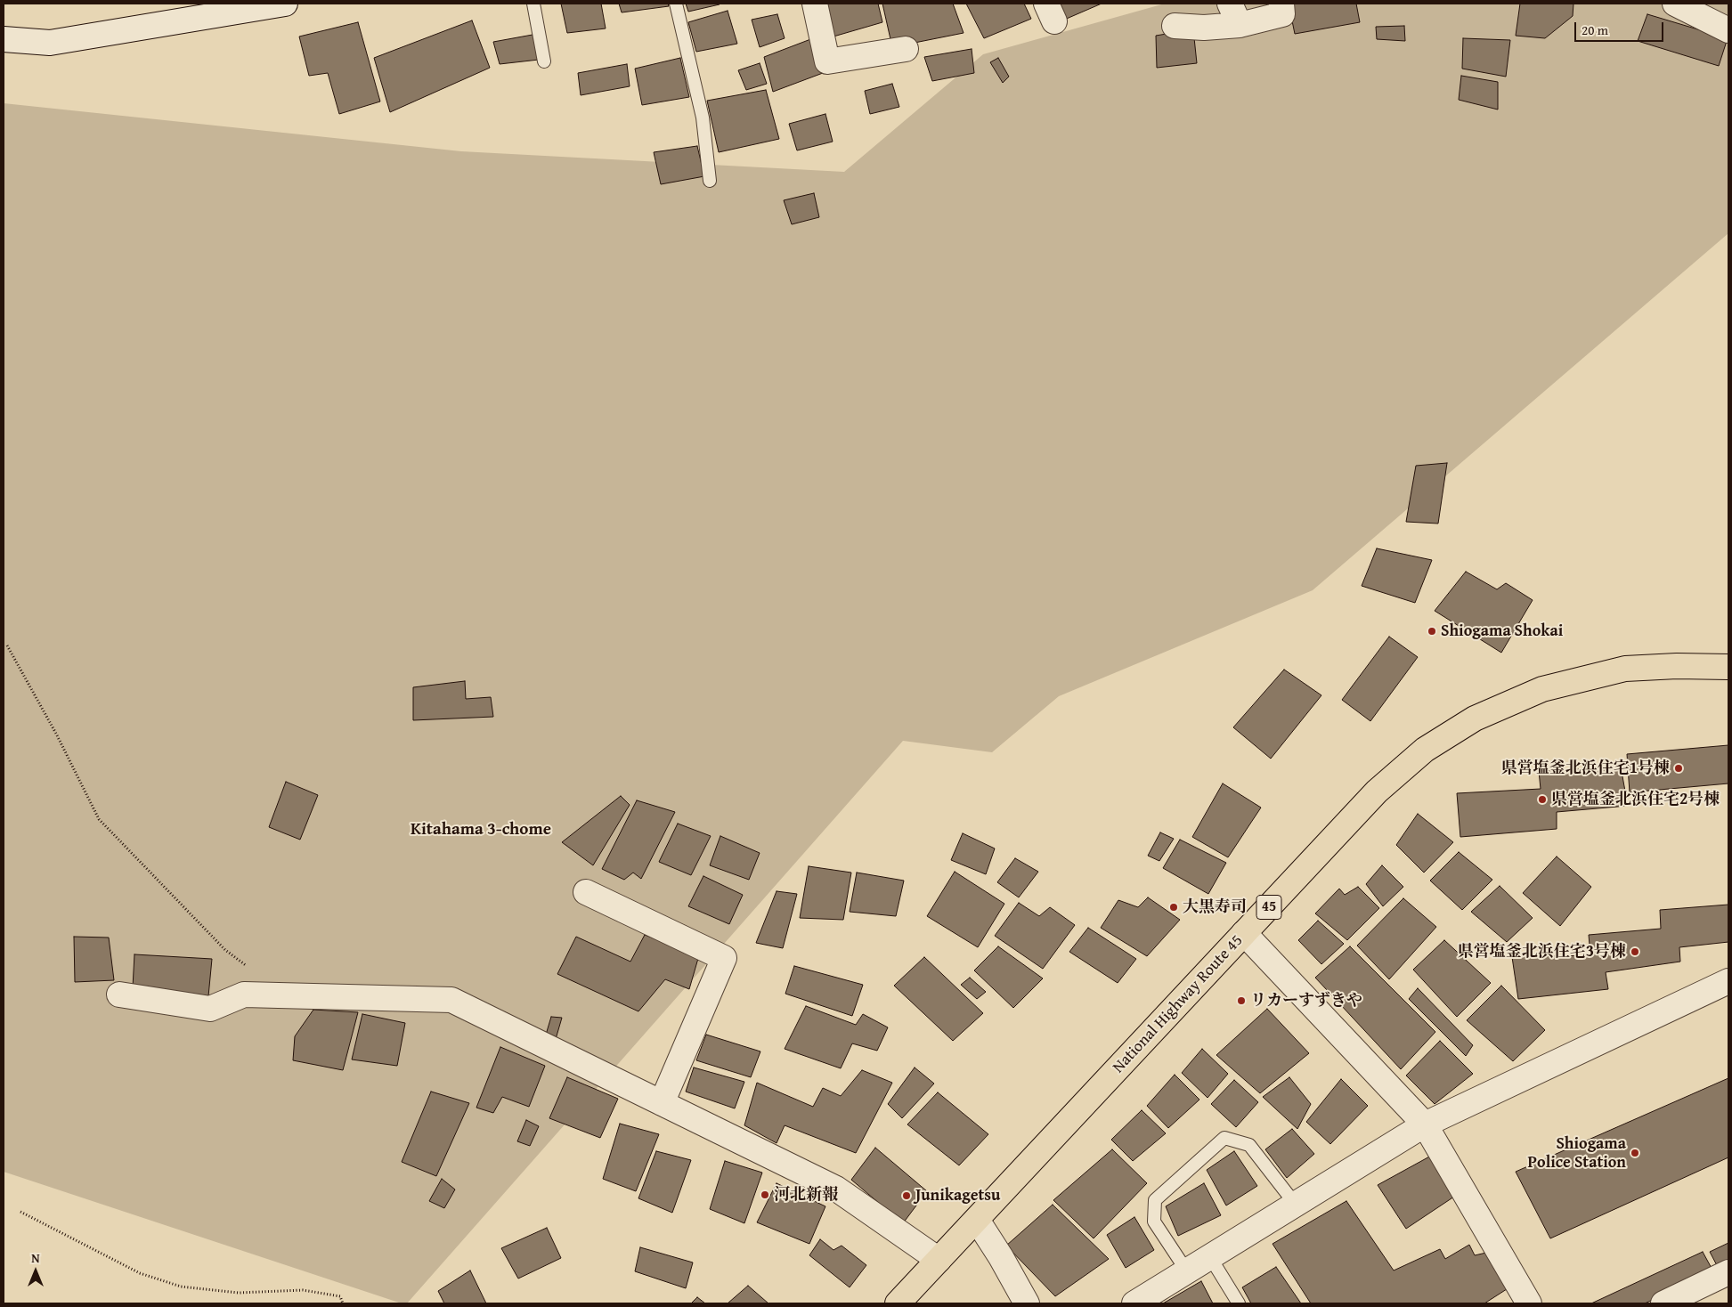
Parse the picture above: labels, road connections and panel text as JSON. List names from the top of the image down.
{
  "streets": {
    "highway": ["45", "National Highway Route 45"]
  },
  "districts": ["Kitahama 3-chome"],
  "places": [
    "Shiogama Shokai",
    "県営塩釜北浜住宅1号棟",
    "県営塩釜北浜住宅2号棟",
    "大黒寿司",
    "県営塩釜北浜住宅3号棟",
    "リカーすずきや",
    "Shiogama Police Station",
    "河北新報",
    "Junikagetsu"
  ],
  "scale_bar": "20 m",
  "north": "top"
}
